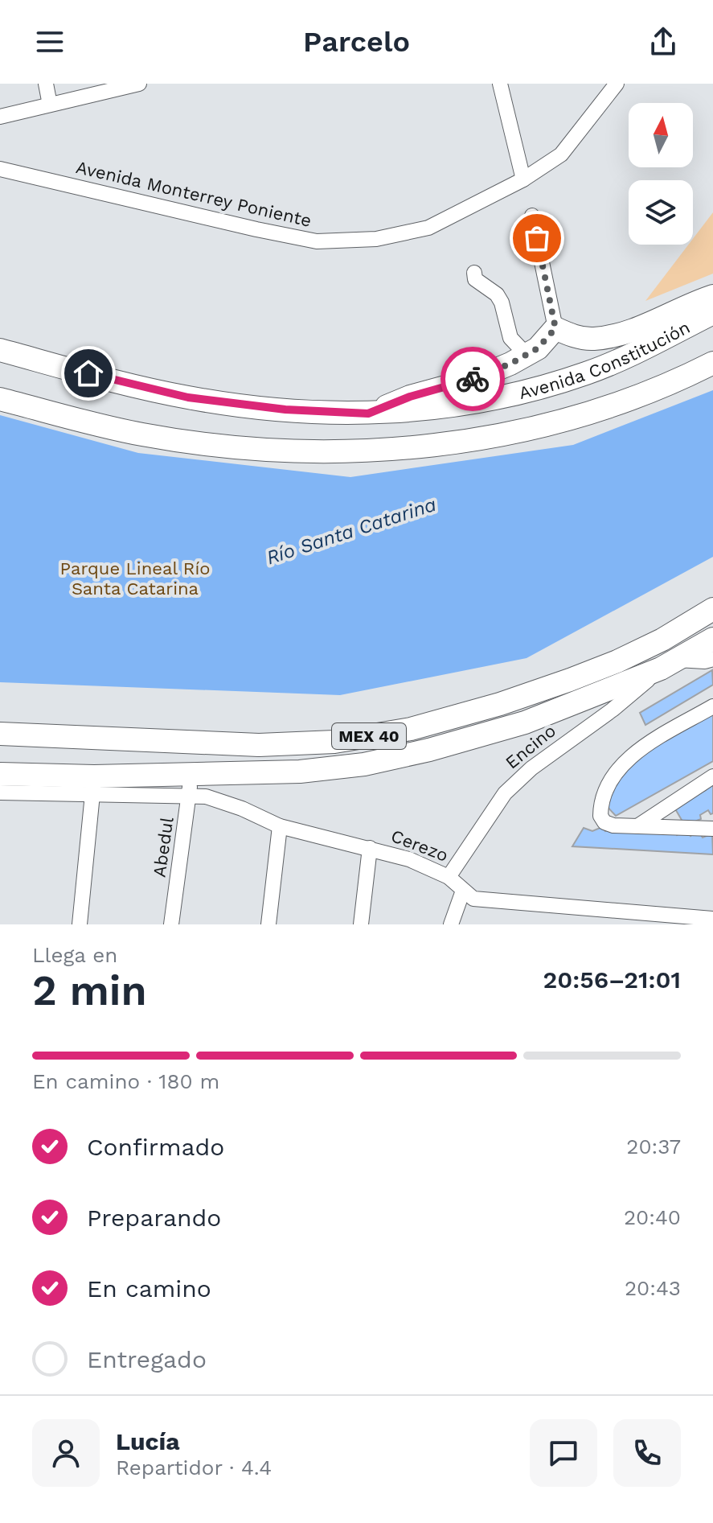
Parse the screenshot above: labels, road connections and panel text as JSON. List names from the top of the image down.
{
  "streets": {
    "highway": ["Avenida Constitución", "MEX 40"],
    "street": [
      "Avenida Monterrey Poniente",
      "Encino",
      "Cerezo",
      "Abedul"
    ]
  },
  "crossings": [
    ["MEX 40", "Encino"],
    ["MEX 40", "Cerezo"],
    ["MEX 40", "Abedul"],
    ["Encino", "Cerezo"],
    ["Cerezo", "Abedul"]
  ],
  "water": ["Río Santa Catarina"],
  "parks": ["Parque Lineal Río Santa Catarina"],
  "north": "top",
  "page": {
    "header": "Parcelo",
    "heading": ["2 min", "Llega en", "20:56–21:01"],
    "panel": ["Lucía", "Repartidor · 4.4"],
    "bar": "En camino · 180 m",
    "list": [
      ["Confirmado", "20:37"],
      ["Preparando", "20:40"],
      ["En camino", "20:43"],
      "Entregado"
    ]
  }
}
